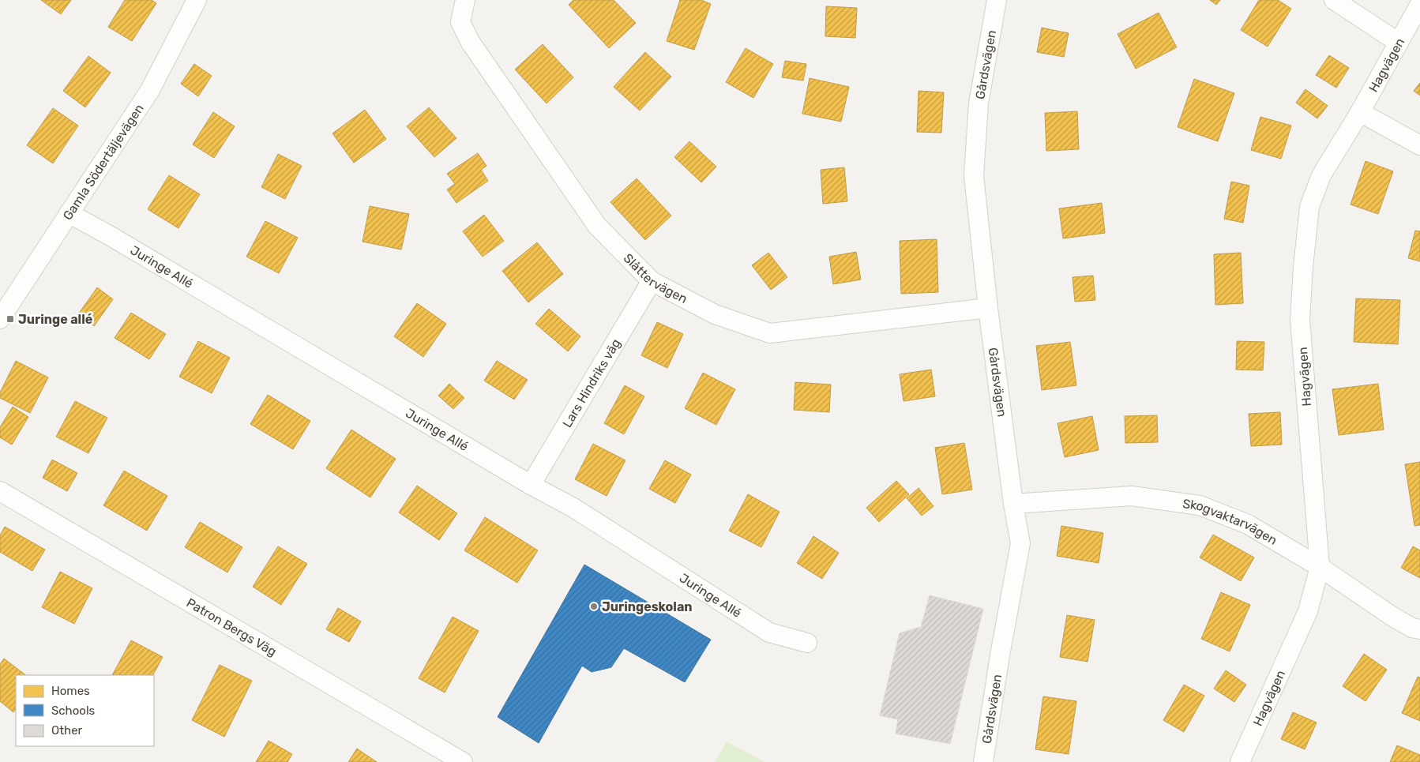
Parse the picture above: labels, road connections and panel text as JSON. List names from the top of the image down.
{
  "streets": {
    "street": [
      "Gårdsvägen",
      "Hagvägen",
      "Gamla Södertäljevägen",
      "Juringe Allé",
      "Slåttervägen",
      "Lars Hindriks väg",
      "Skogvaktarvägen",
      "Patron Bergs Väg"
    ]
  },
  "crossings": [
    ["Gårdsvägen", "Slåttervägen"],
    ["Gårdsvägen", "Skogvaktarvägen"],
    ["Hagvägen", "Skogvaktarvägen"],
    ["Gamla Södertäljevägen", "Juringe Allé"],
    ["Juringe Allé", "Lars Hindriks väg"],
    ["Slåttervägen", "Lars Hindriks väg"]
  ],
  "places": {
    "transit": ["Juringe allé"],
    "other": ["Juringeskolan"]
  },
  "legend": ["Homes", "Schools", "Other"]
}
